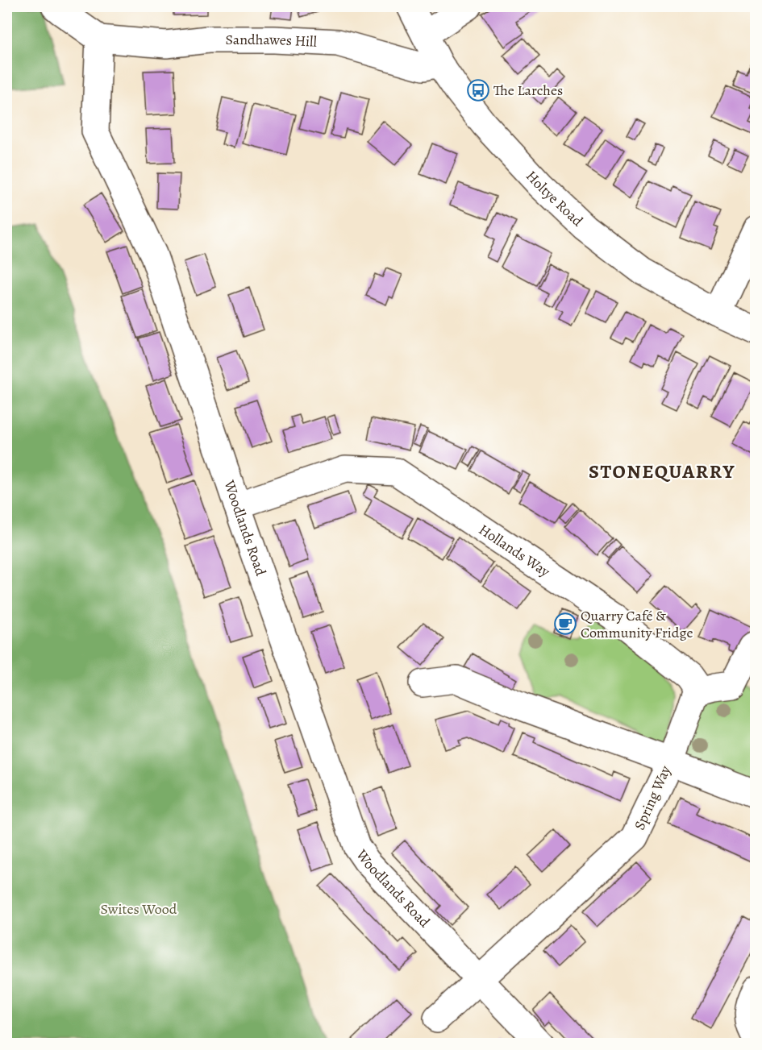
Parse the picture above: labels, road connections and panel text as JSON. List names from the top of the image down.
{
  "streets": {
    "street": [
      "Sandhawes Hill",
      "Holtye Road",
      "Woodlands Road",
      "Hollands Way",
      "Spring Way"
    ]
  },
  "crossings": [
    ["Sandhawes Hill", "Holtye Road"],
    ["Sandhawes Hill", "Woodlands Road"],
    ["Woodlands Road", "Hollands Way"],
    ["Woodlands Road", "Spring Way"]
  ],
  "districts": ["STONEQUARRY"],
  "parks": ["Swites Wood"],
  "places": {
    "bus stop": ["The Larches"],
    "cafe": ["Quarry Café & Community Fridge"]
  }
}
